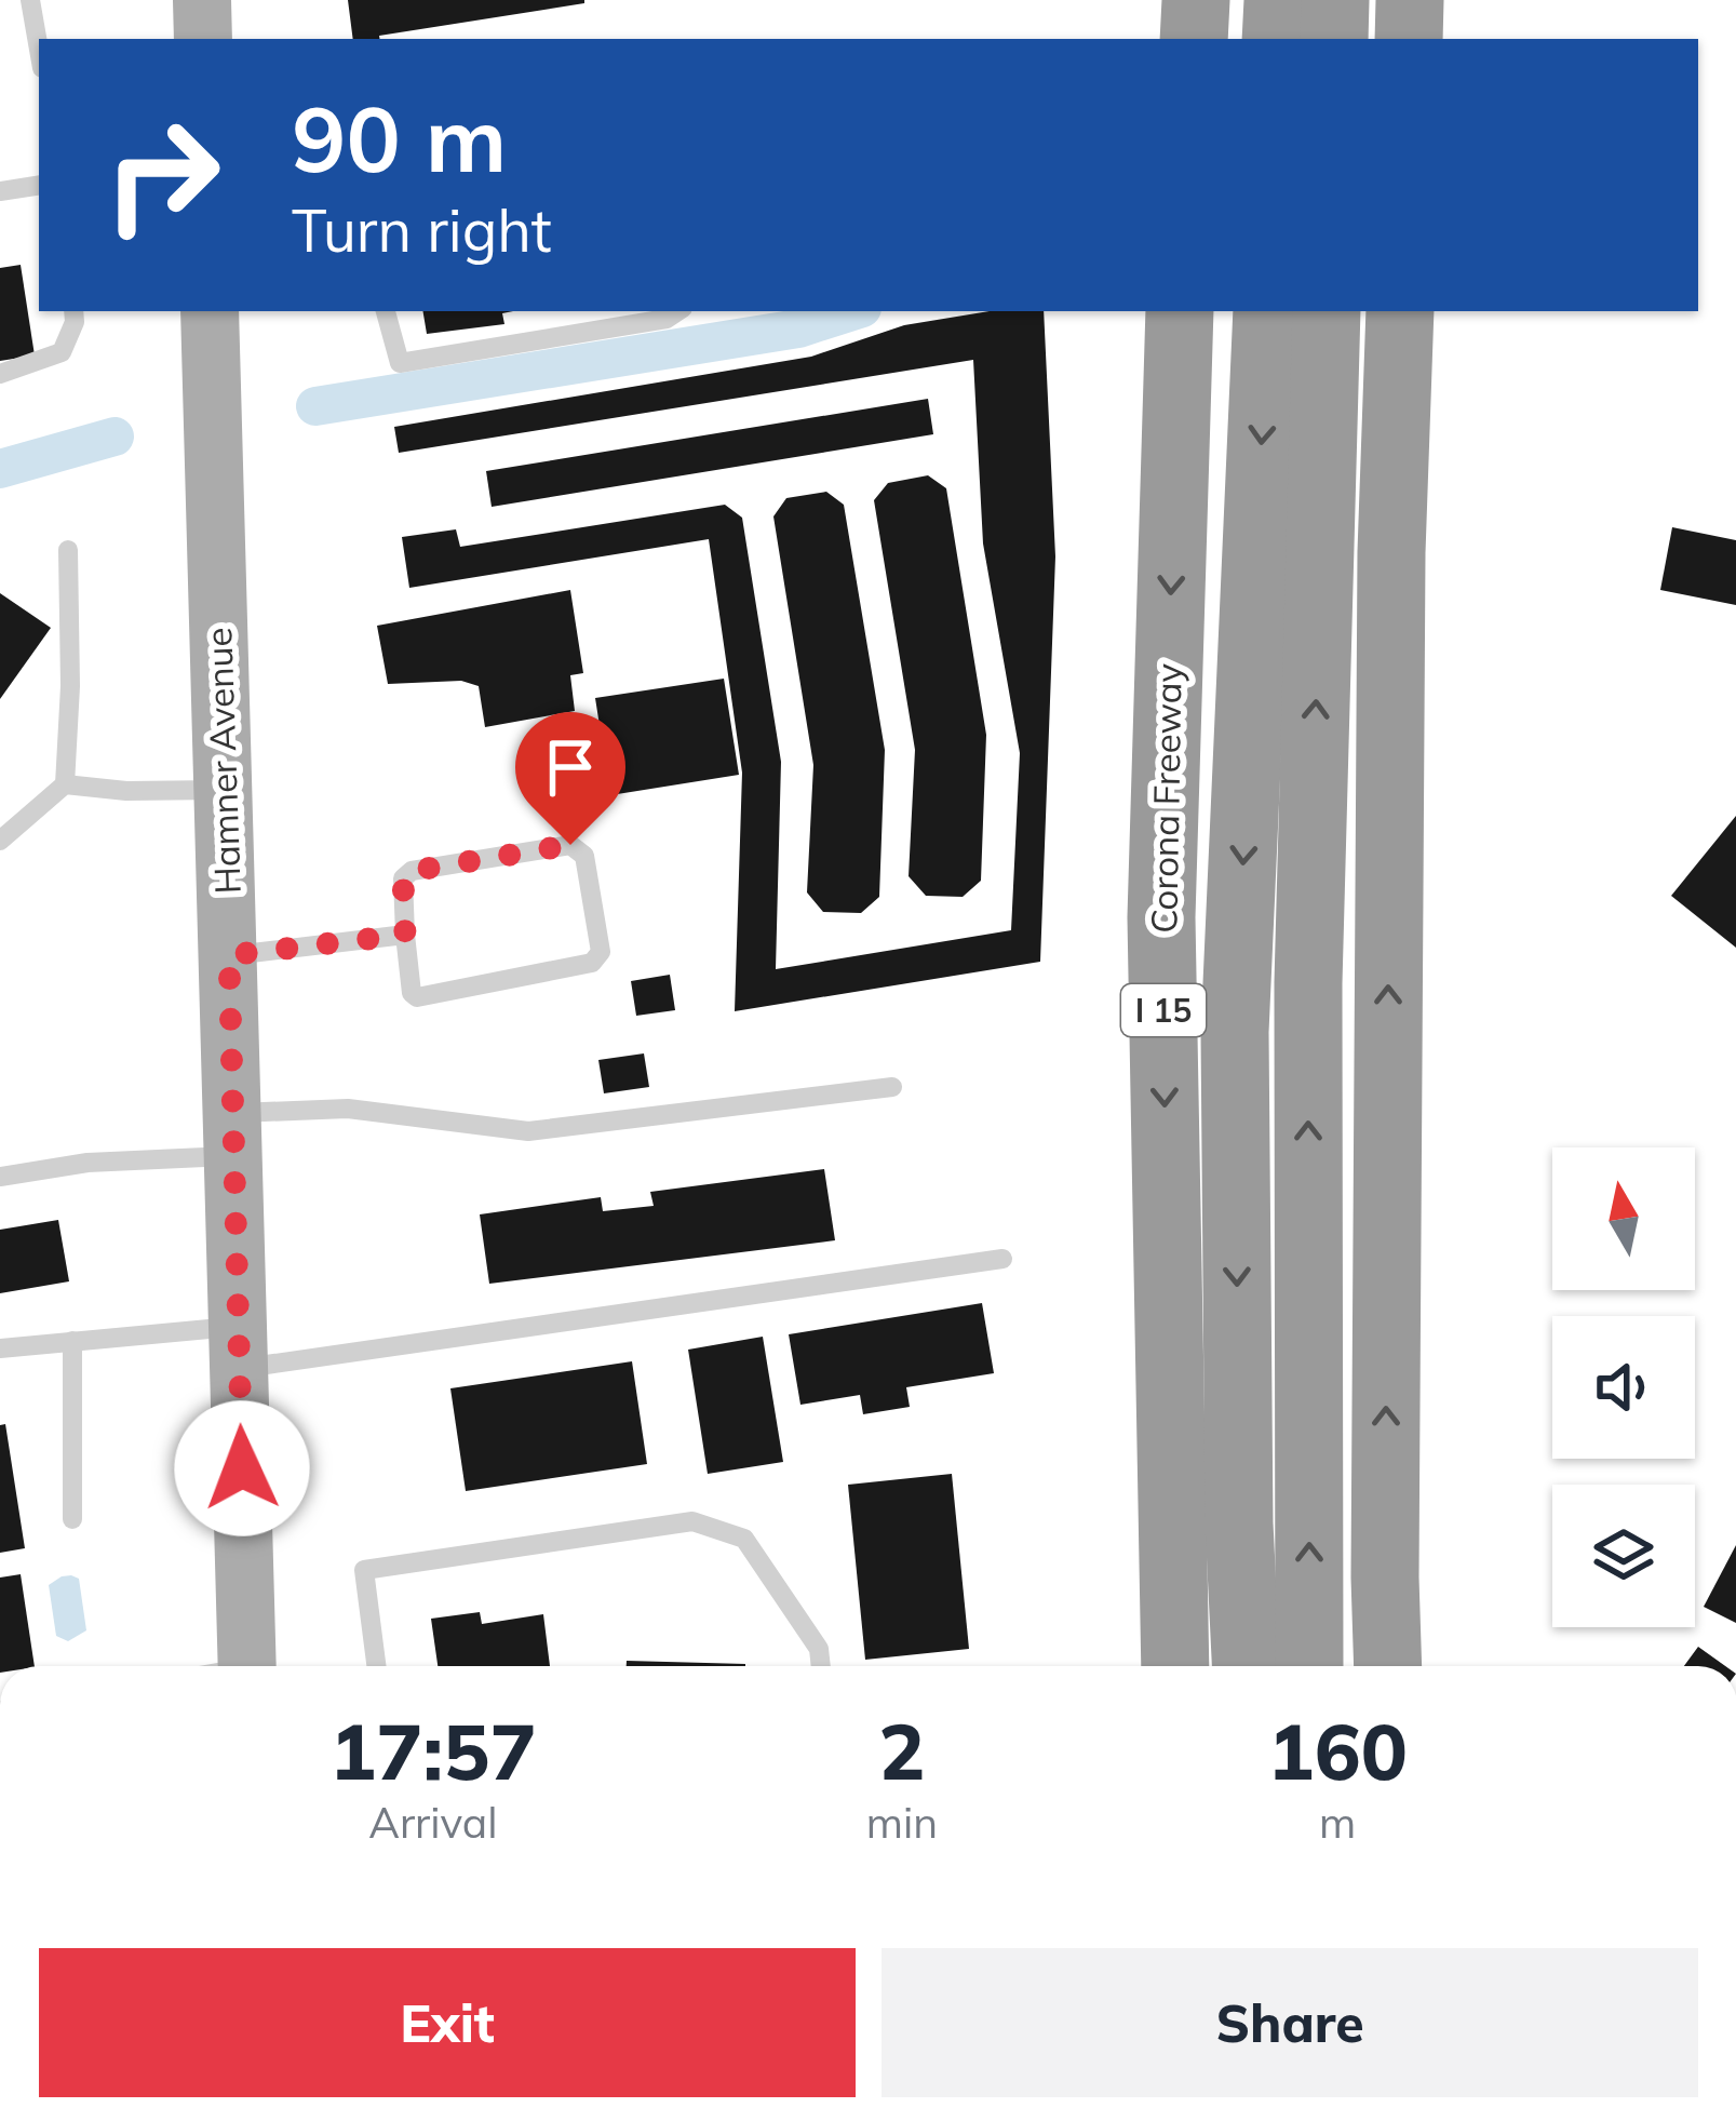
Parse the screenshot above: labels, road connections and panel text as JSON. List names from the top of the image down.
{
  "streets": {
    "highway": ["Corona Freeway", "I 15"],
    "main road": ["Hamner Avenue"]
  },
  "north": "top",
  "page": {
    "turn": ["90 m", "Turn right"],
    "eta": [
      "17:57",
      "Arrival",
      "2",
      "min",
      "160",
      "m"
    ],
    "buttons": ["Exit", "Share"]
  }
}
